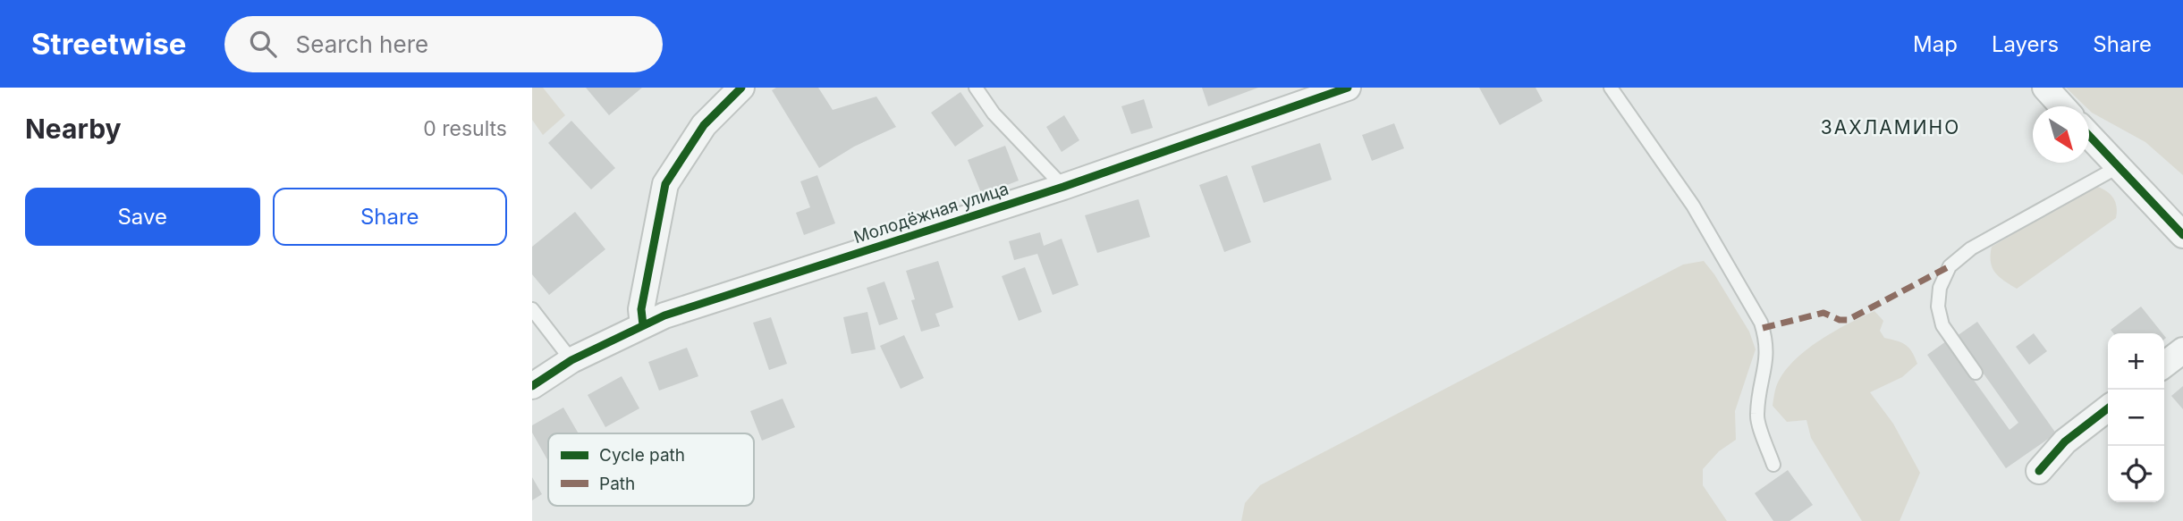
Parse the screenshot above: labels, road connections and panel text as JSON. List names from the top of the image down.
{
  "streets": {
    "street": ["Молодёжная улица"]
  },
  "districts": ["ЗАХЛАМИНО"],
  "legend": ["Cycle path", "Path"],
  "north": "bottom right",
  "page": {
    "header": "Streetwise",
    "search": "Search here",
    "nav": ["Map", "Layers", "Share"],
    "heading": ["Nearby", "0 results"],
    "buttons": ["Save", "Share"],
    "map_buttons": ["+", "−"]
  }
}
